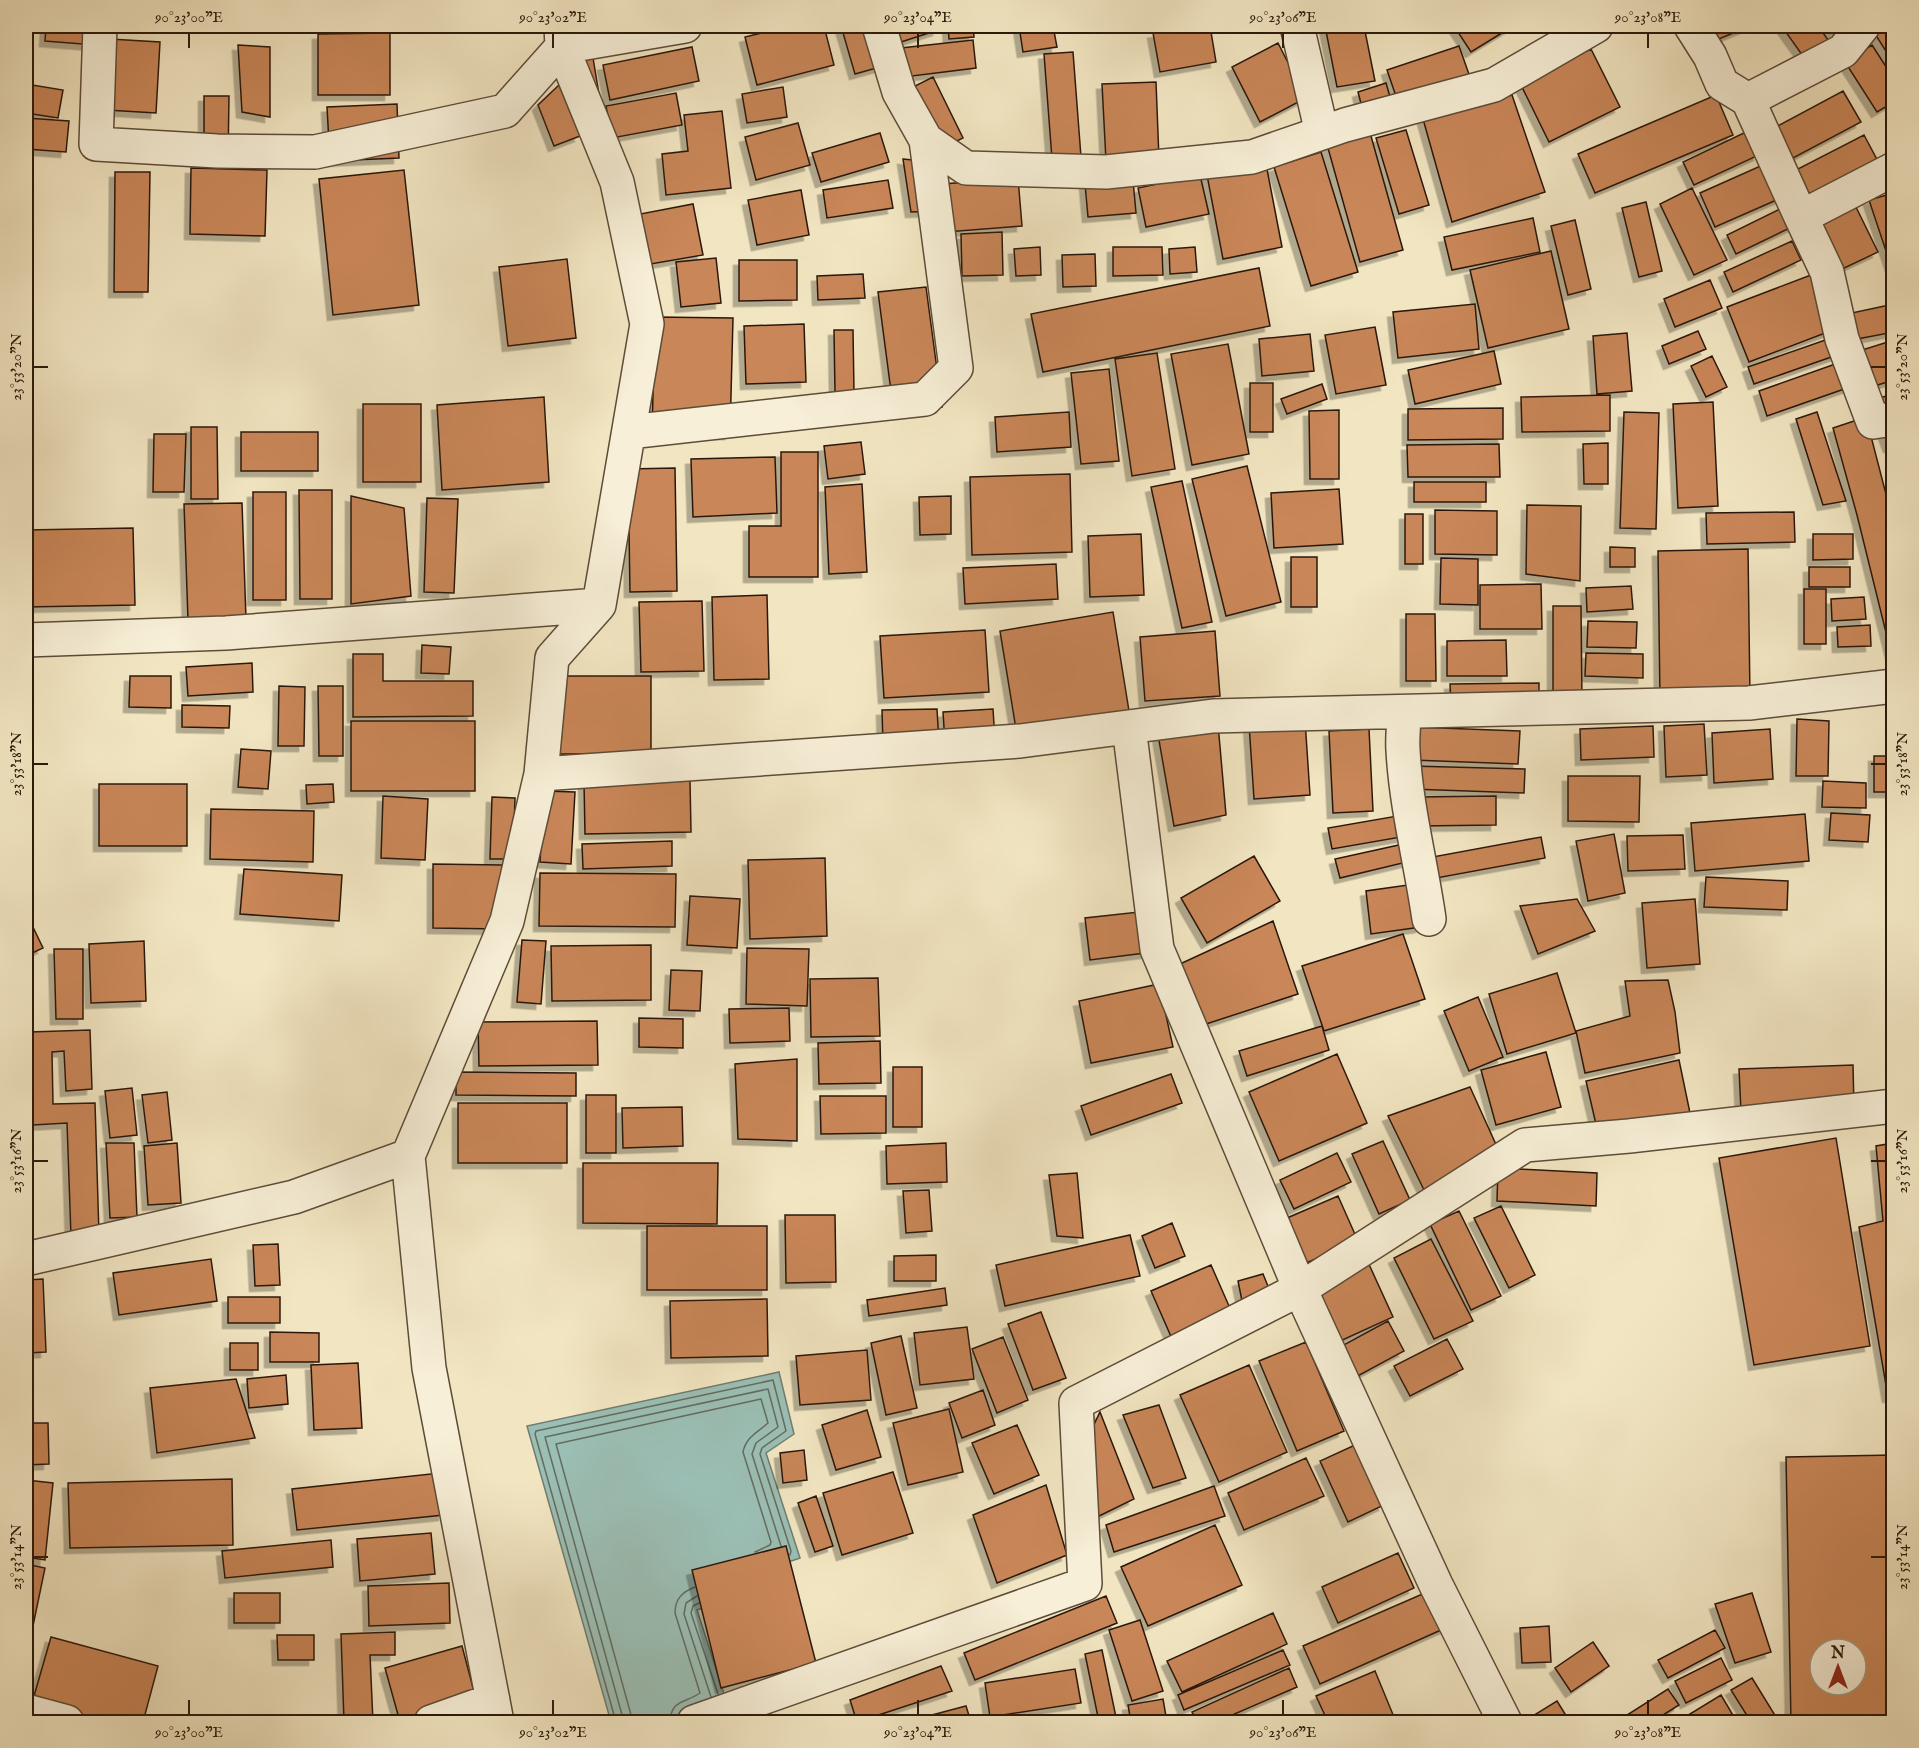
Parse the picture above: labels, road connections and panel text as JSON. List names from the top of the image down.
{
  "north": "top",
  "coordinates": [
    "90°23'00\"E",
    "90°23'02\"E",
    "90°23'04\"E",
    "90°23'06\"E",
    "90°23'08\"E",
    "23°53'20\"N",
    "23°53'18\"N",
    "23°53'16\"N",
    "23°53'14\"N"
  ]
}
